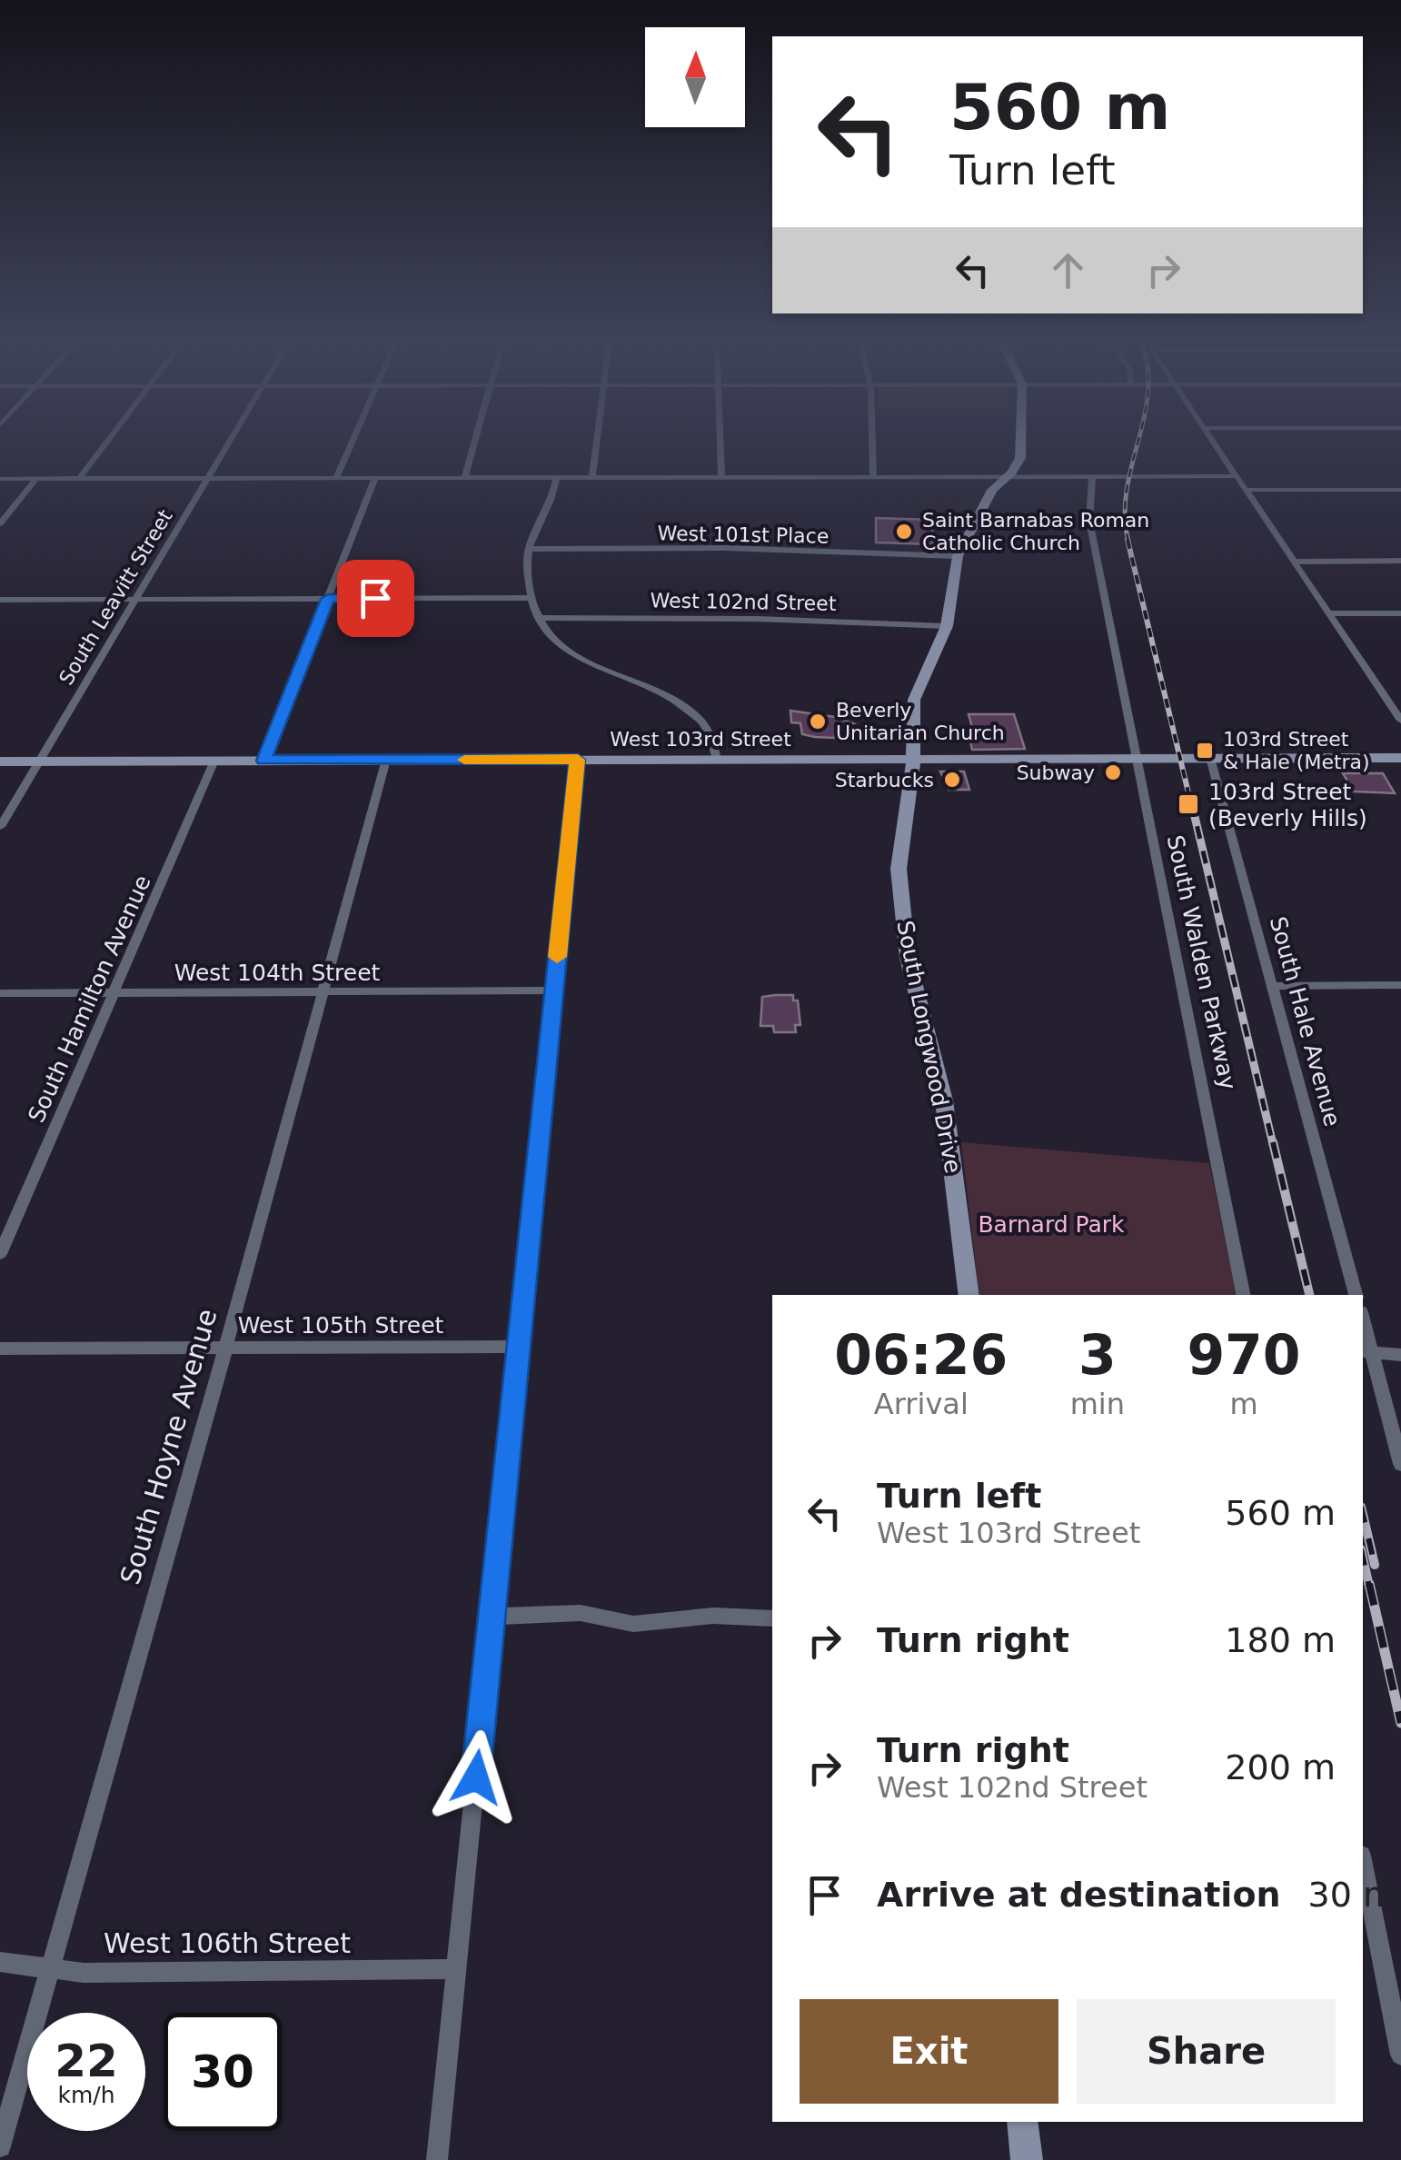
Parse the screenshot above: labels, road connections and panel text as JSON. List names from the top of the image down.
{
  "streets": {
    "street": [
      "West 101st Place",
      "South Leavitt Street",
      "West 102nd Street",
      "West 103rd Street",
      "South Walden Parkway",
      "West 104th Street",
      "South Hamilton Avenue",
      "South Hale Avenue",
      "South Longwood Drive",
      "West 105th Street",
      "South Hoyne Avenue",
      "West 106th Street"
    ]
  },
  "crossings": [
    ["West 101st Place", "South Longwood Drive"],
    ["South Leavitt Street", "West 103rd Street"],
    ["West 102nd Street", "South Longwood Drive"],
    ["West 103rd Street", "South Walden Parkway"],
    ["West 103rd Street", "South Hamilton Avenue"],
    ["West 103rd Street", "South Hale Avenue"],
    ["West 103rd Street", "South Longwood Drive"],
    ["West 103rd Street", "South Hoyne Avenue"],
    ["West 104th Street", "South Hamilton Avenue"],
    ["West 104th Street", "South Hoyne Avenue"],
    ["West 105th Street", "South Hoyne Avenue"],
    ["South Hoyne Avenue", "West 106th Street"]
  ],
  "parks": ["Barnard Park"],
  "places": {
    "other": [
      "Saint Barnabas Roman Catholic Church",
      "Beverly Unitarian Church",
      "Subway",
      "Starbucks"
    ],
    "transit": ["103rd Street & Hale (Metra)", "103rd Street (Beverly Hills)"]
  },
  "north": "top",
  "page": {
    "turn": ["560 m", "Turn left"],
    "eta": [
      "06:26",
      "Arrival",
      "3",
      "min",
      "970",
      "m"
    ],
    "list": [
      {
        "name": "Turn left",
        "note": "West 103rd Street",
        "value": "560 m"
      },
      {
        "name": "Turn right",
        "value": "180 m"
      },
      {
        "name": "Turn right",
        "note": "West 102nd Street",
        "value": "200 m"
      },
      {
        "name": "Arrive at destination",
        "value": "30 m"
      }
    ],
    "buttons": ["Exit", "Share"],
    "speed": "22 km/h",
    "limit": "30"
  }
}
